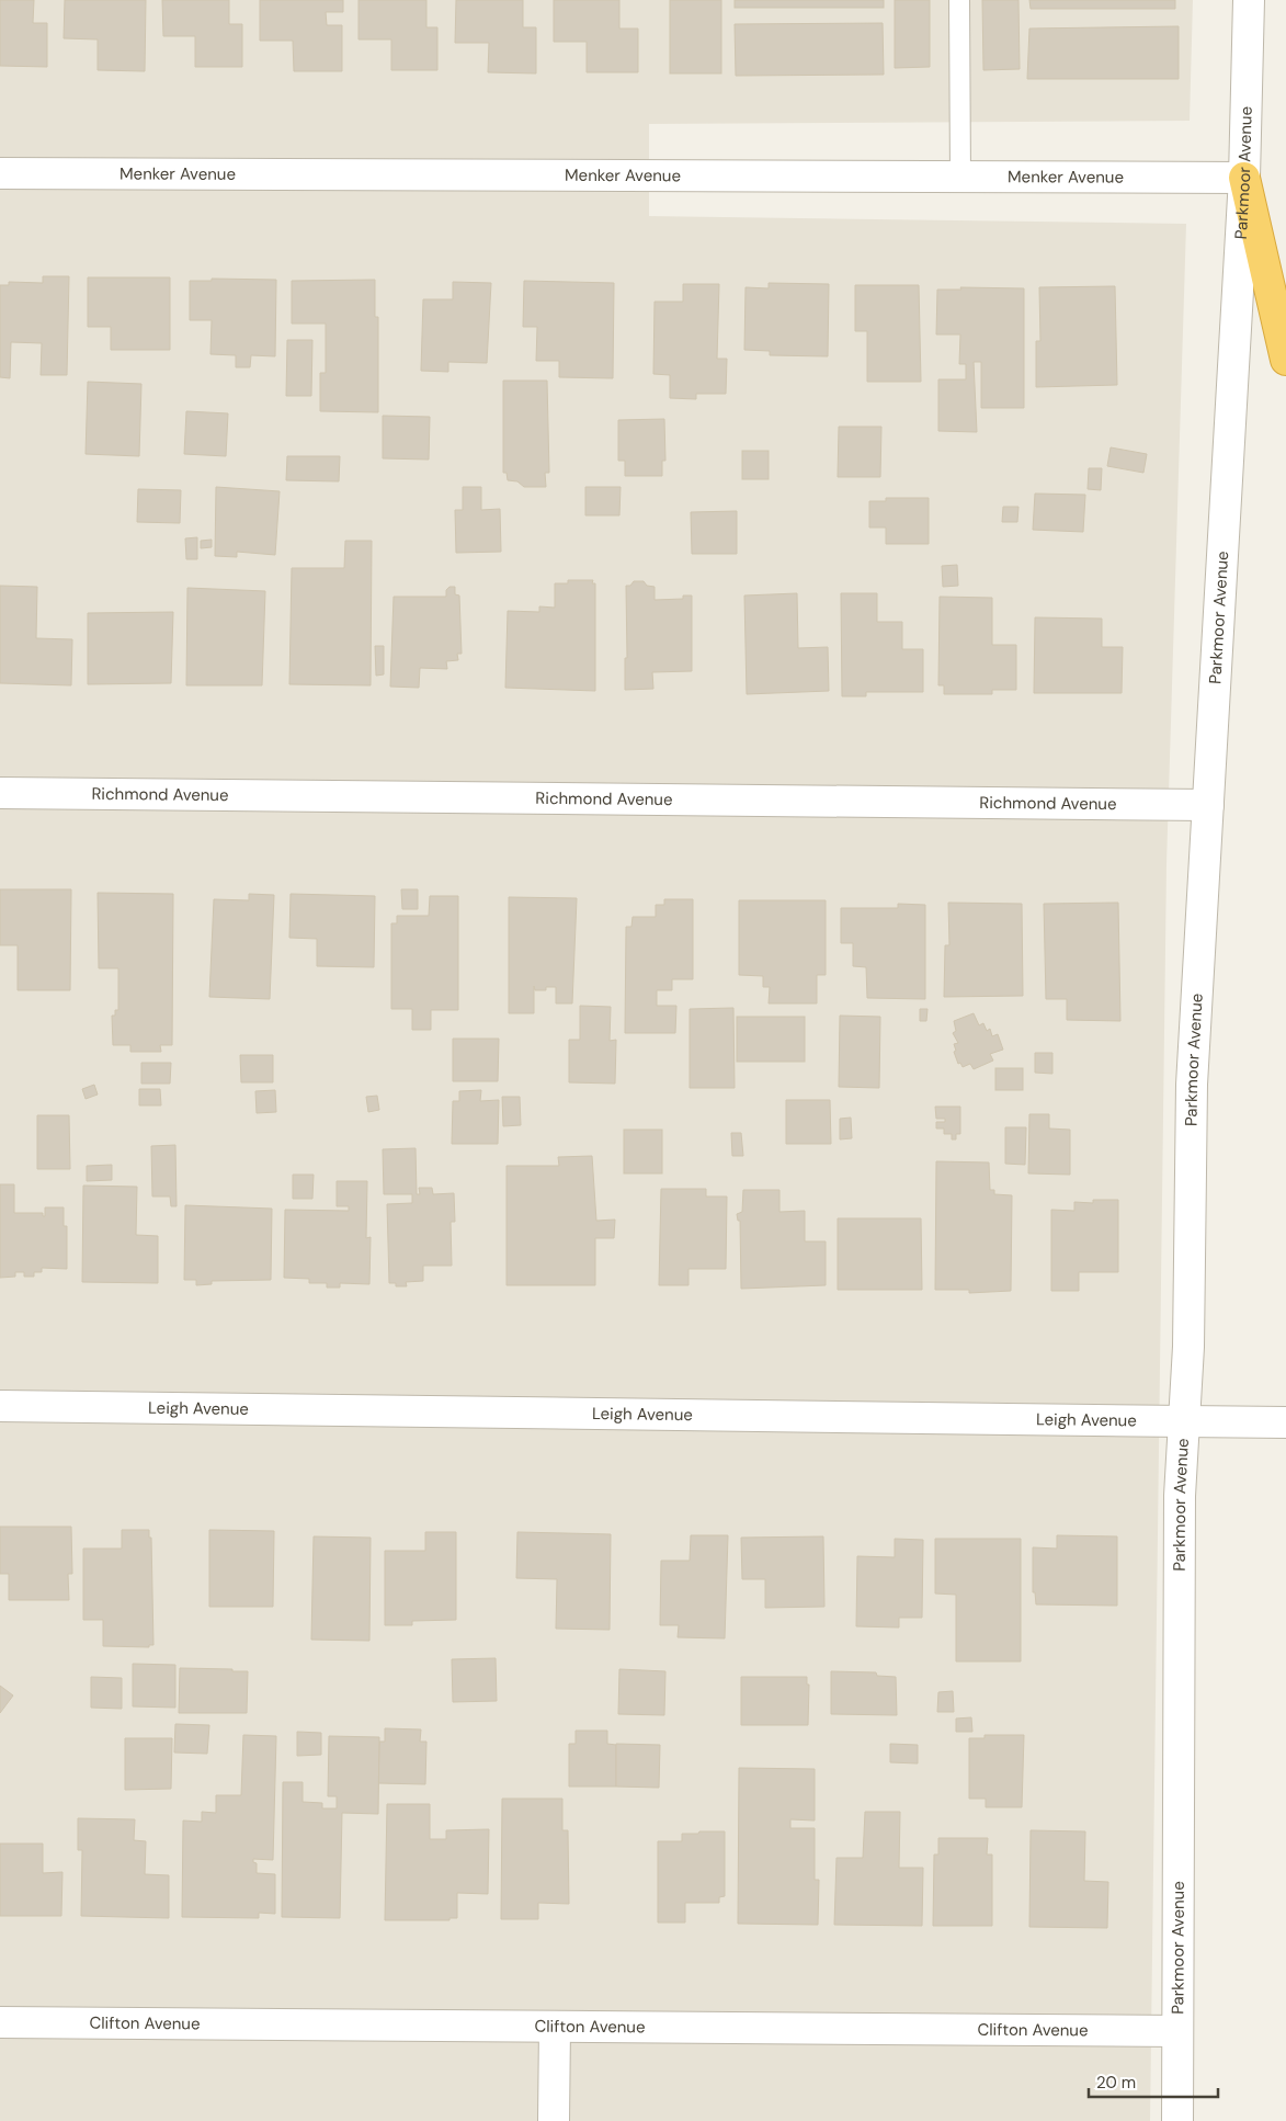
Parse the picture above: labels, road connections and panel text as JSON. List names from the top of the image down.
{
  "streets": {
    "street": [
      "Parkmoor Avenue",
      "Menker Avenue",
      "Richmond Avenue",
      "Leigh Avenue",
      "Clifton Avenue"
    ]
  },
  "crossings": [
    ["Parkmoor Avenue", "Menker Avenue"],
    ["Parkmoor Avenue", "Richmond Avenue"],
    ["Parkmoor Avenue", "Leigh Avenue"],
    ["Parkmoor Avenue", "Clifton Avenue"]
  ],
  "scale_bar": "20 m"
}
